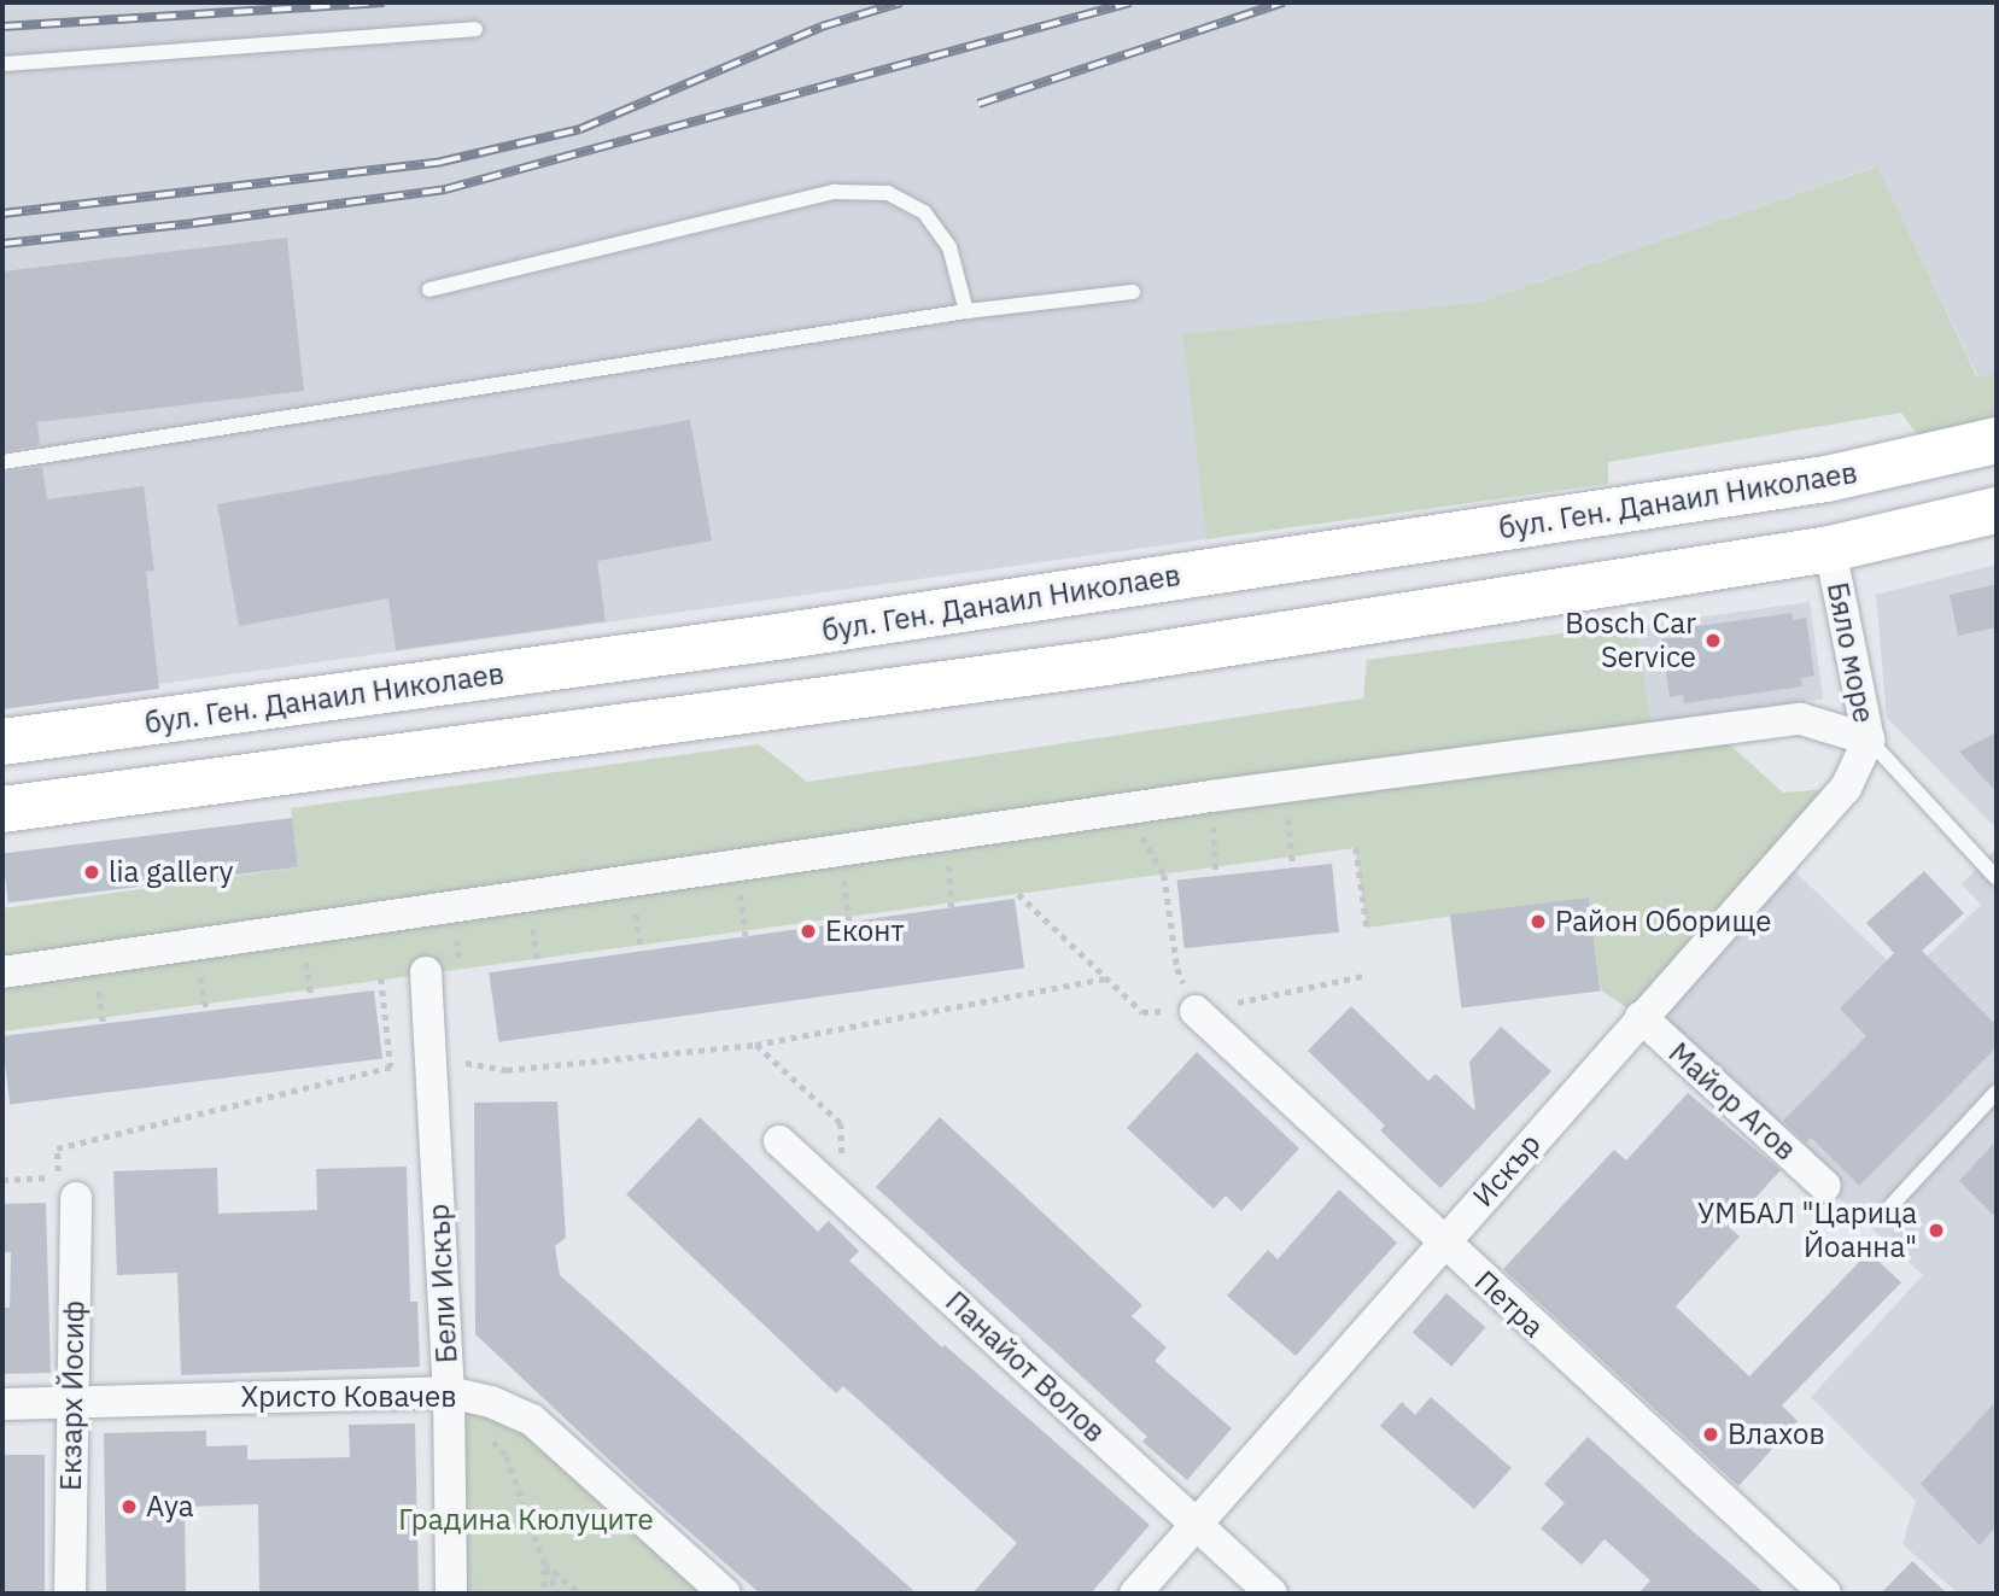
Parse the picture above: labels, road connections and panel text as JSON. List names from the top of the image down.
{
  "streets": {
    "main road": ["бул. Ген. Данаил Николаев"],
    "street": [
      "Бяло море",
      "Майор Агов",
      "Искър",
      "Бели Искър",
      "Петра",
      "Панайот Волов",
      "Екзарх Йосиф",
      "Христо Ковачев"
    ]
  },
  "crossings": [
    ["Бяло море", "Искър"],
    ["Майор Агов", "Искър"],
    ["Искър", "Петра"],
    ["Искър", "Панайот Волов"],
    ["Бели Искър", "Христо Ковачев"],
    ["Екзарх Йосиф", "Христо Ковачев"]
  ],
  "parks": ["Градина Кюлуците"],
  "places": [
    "Bosch Car Service",
    "lia gallery",
    "Район Оборище",
    "Еконт",
    "УМБАЛ \"Царица Йоанна\"",
    "Влахов",
    "Aya"
  ]
}
